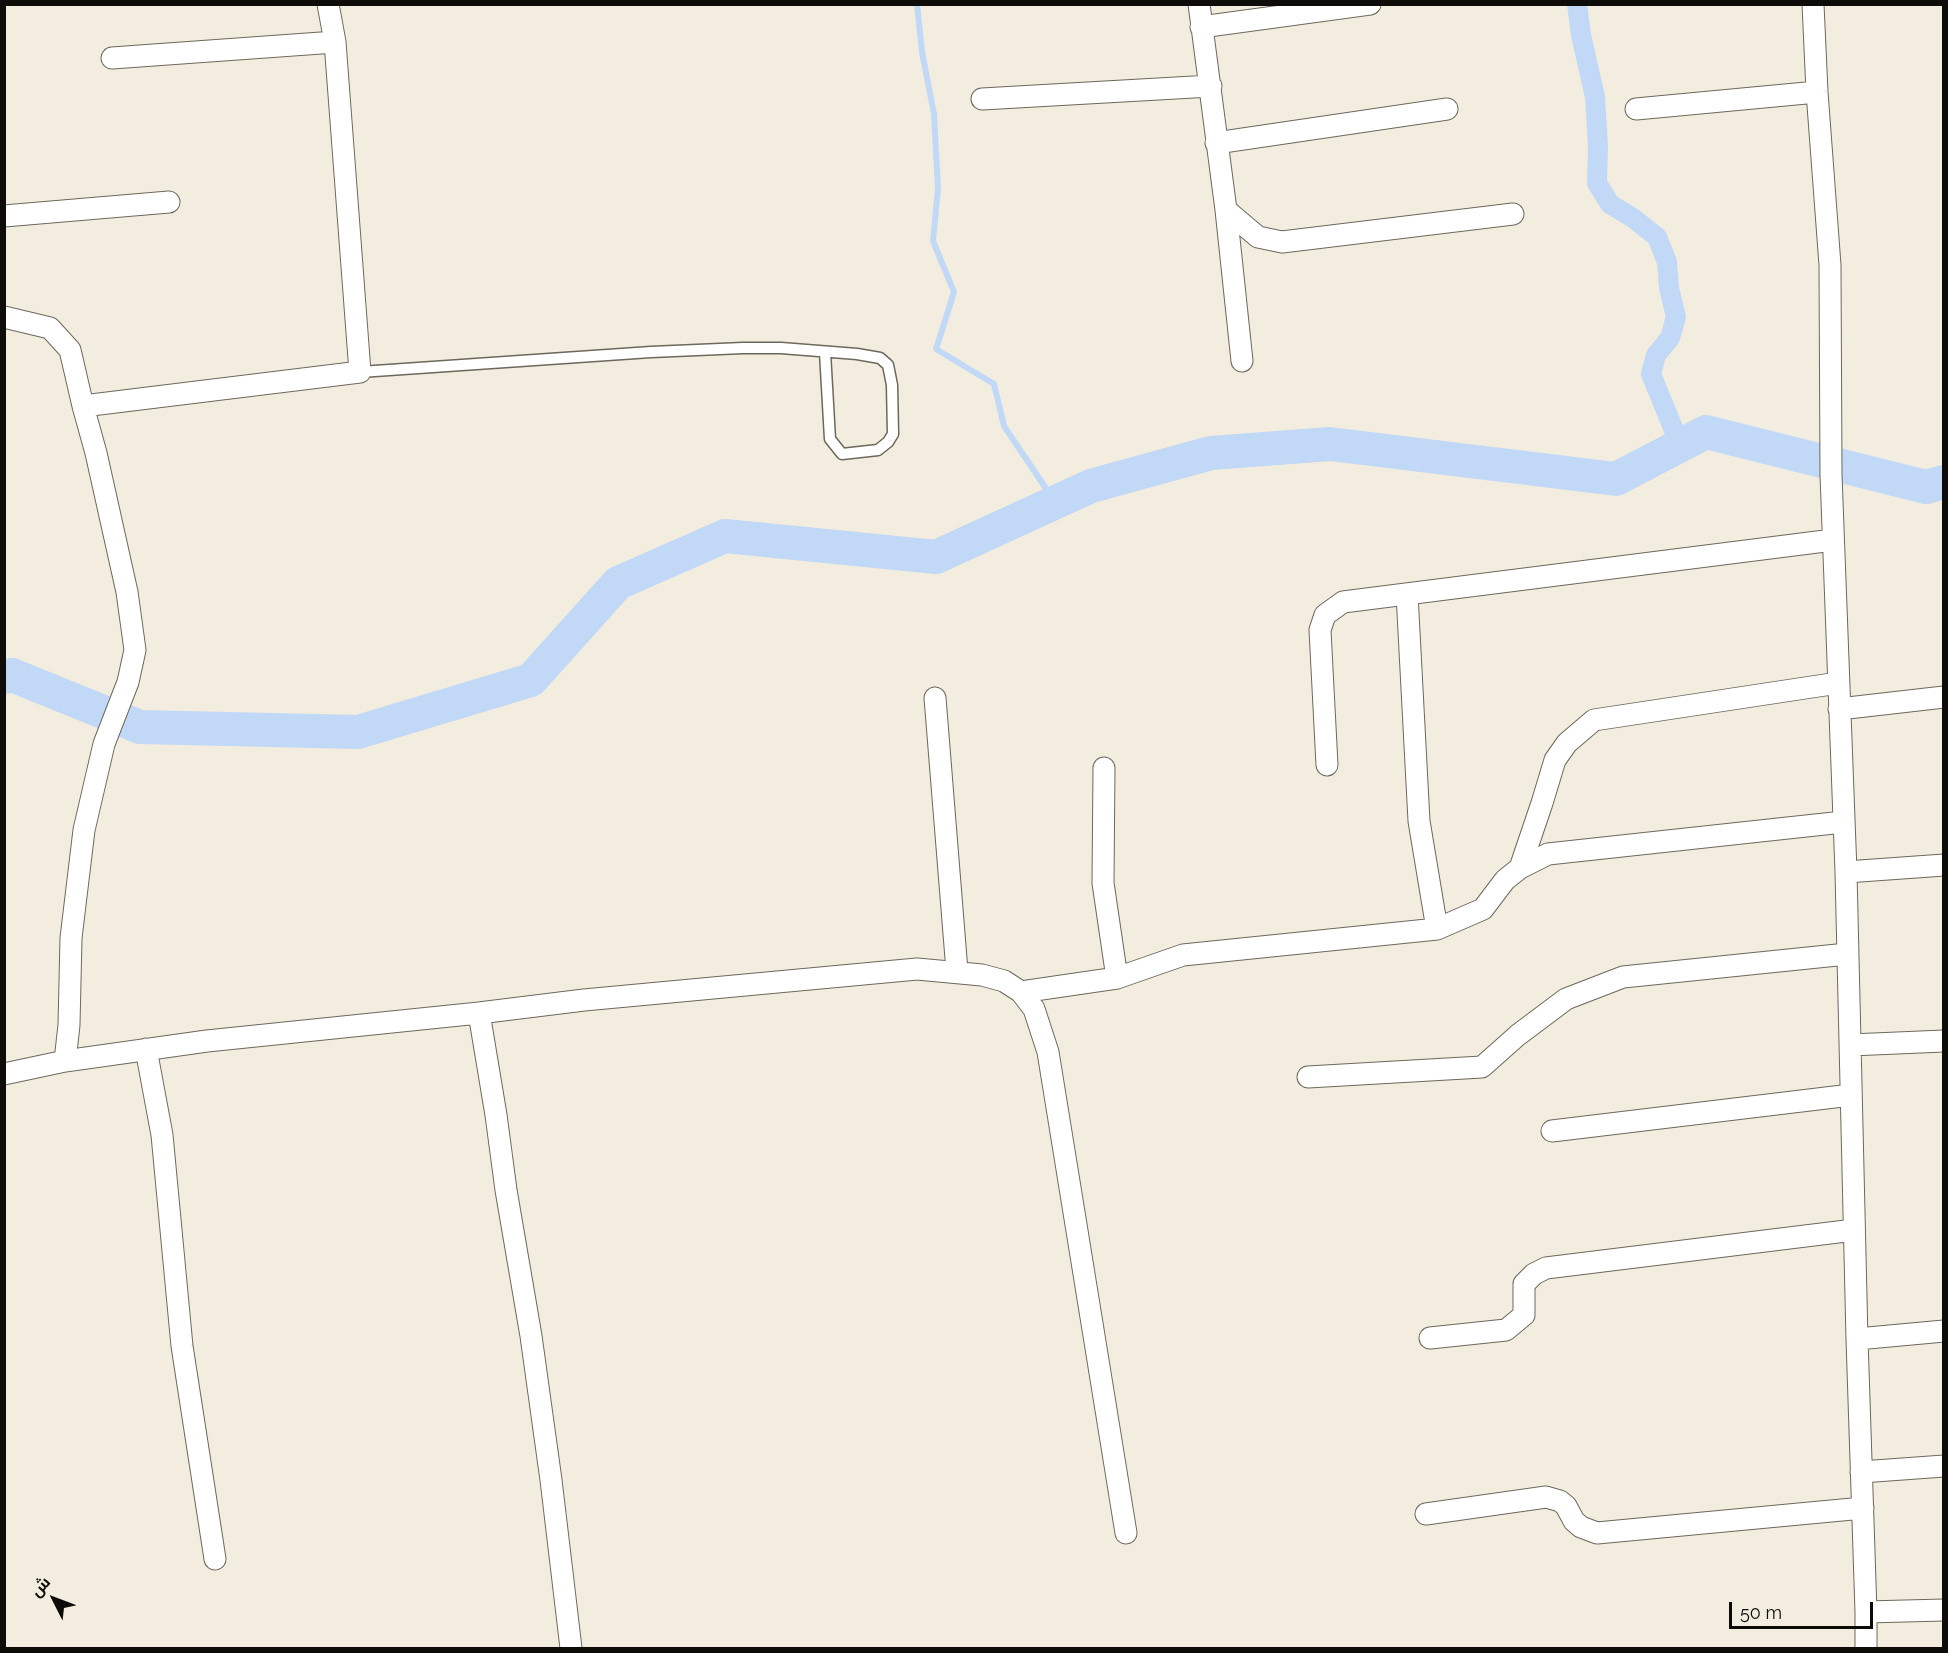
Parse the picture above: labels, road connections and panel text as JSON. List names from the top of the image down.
{
  "scale_bar": "50 m",
  "north": "top left"
}
